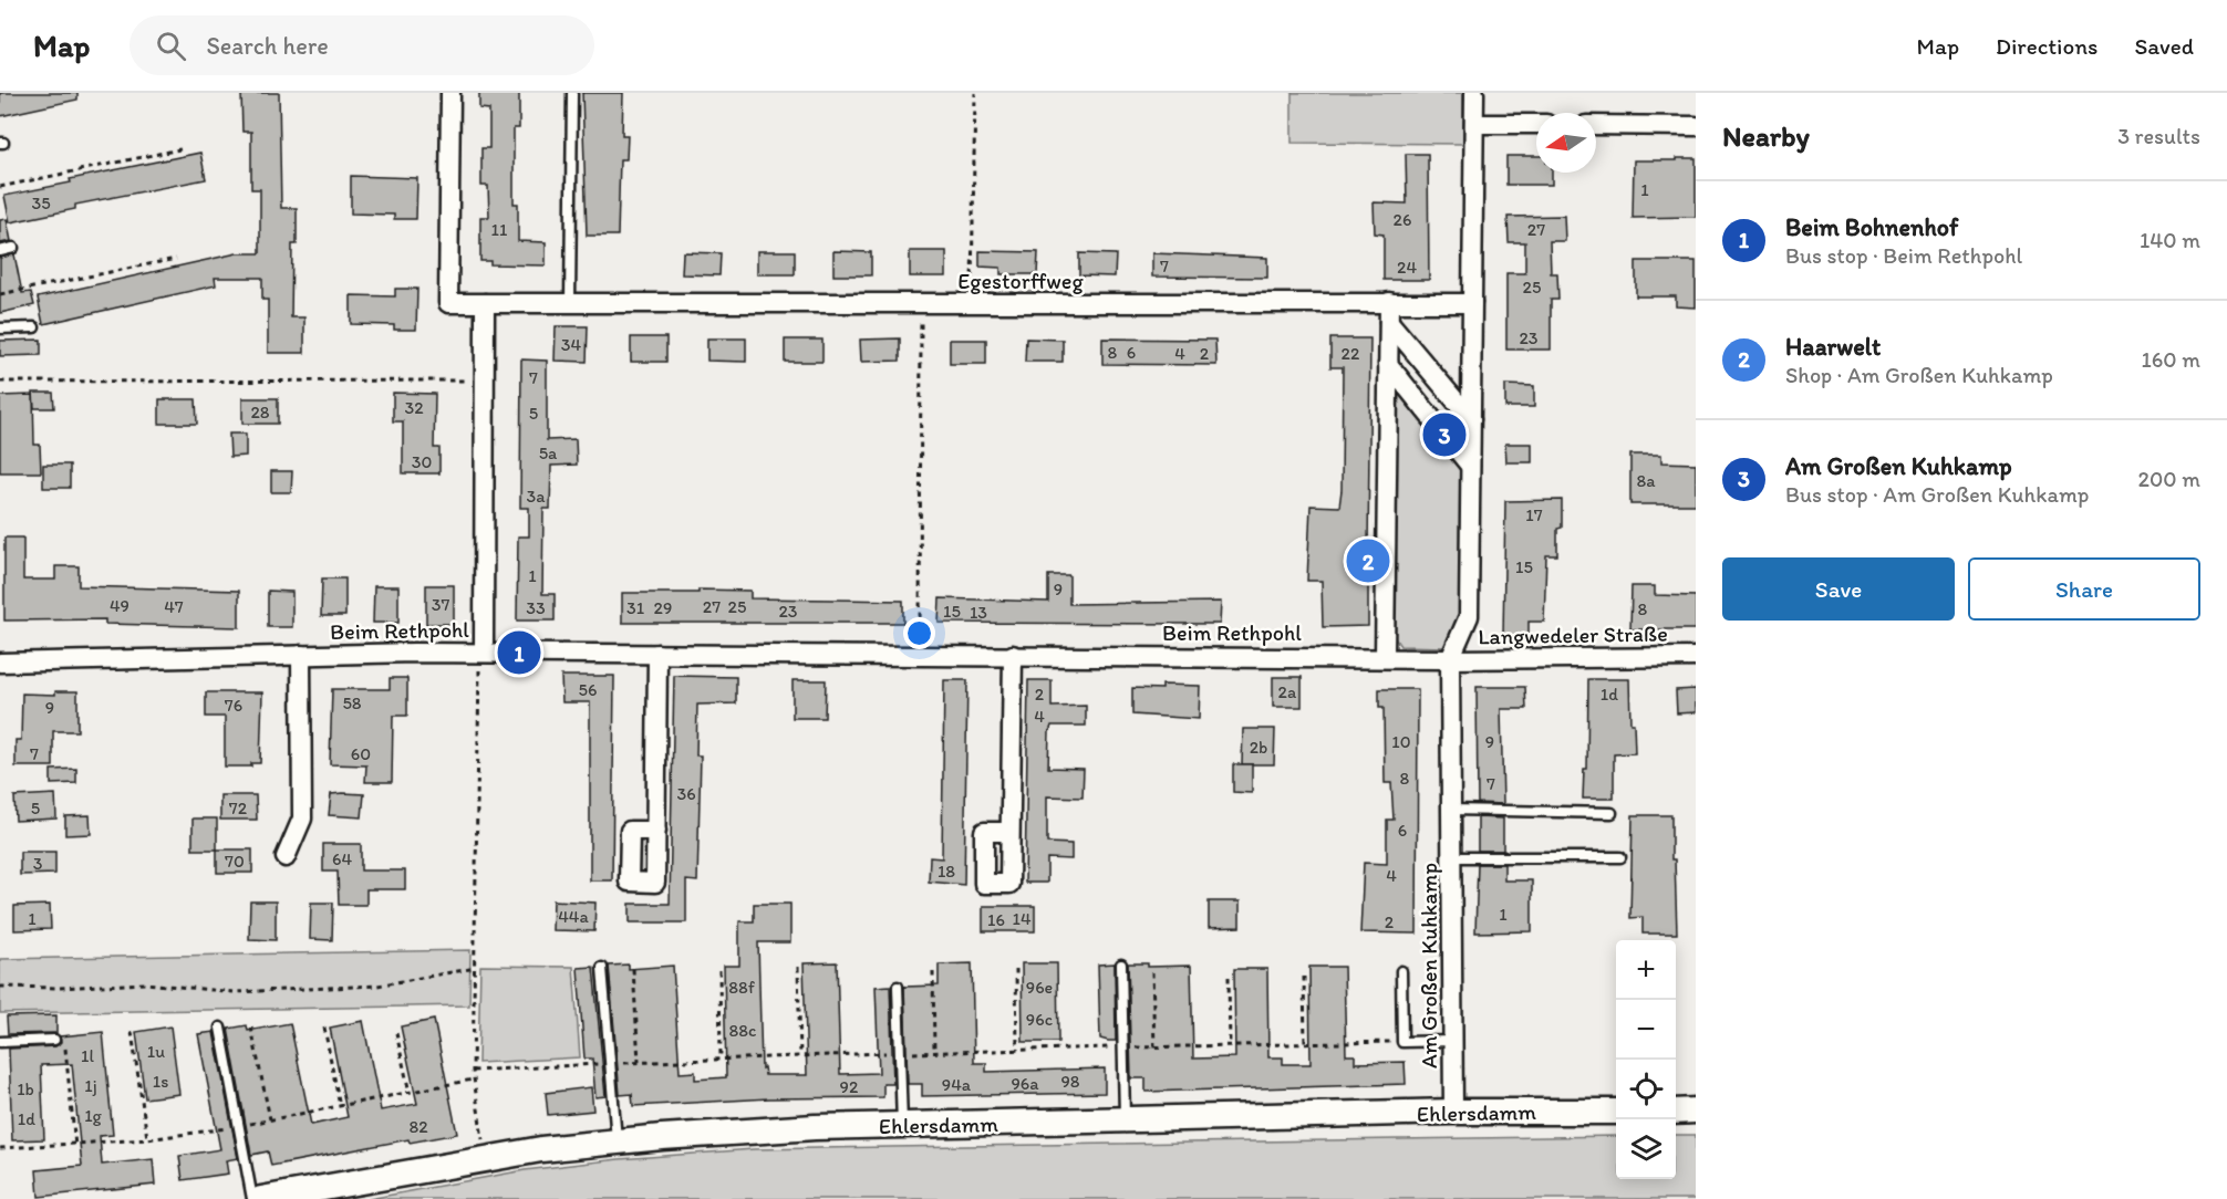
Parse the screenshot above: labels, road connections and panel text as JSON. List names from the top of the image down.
{
  "streets": {
    "street": [
      "Egestorffweg",
      "Beim Rethpohl",
      "Langwedeler Straße",
      "Am Großen Kuhkamp",
      "Ehlersdamm"
    ]
  },
  "crossings": [
    ["Egestorffweg", "Am Großen Kuhkamp"],
    ["Beim Rethpohl", "Langwedeler Straße"],
    ["Beim Rethpohl", "Am Großen Kuhkamp"],
    ["Langwedeler Straße", "Am Großen Kuhkamp"],
    ["Am Großen Kuhkamp", "Ehlersdamm"]
  ],
  "house_numbers": [
    "1",
    "35",
    "26",
    "11",
    "27",
    "7",
    "24",
    "25",
    "23",
    "34",
    "8",
    "6",
    "4",
    "2",
    "22",
    "7",
    "32",
    "28",
    "5",
    "5a",
    "30",
    "8a",
    "3a",
    "17",
    "15",
    "1",
    "9",
    "37",
    "49",
    "47",
    "27",
    "25",
    "33",
    "31",
    "29",
    "8",
    "23",
    "15",
    "13",
    "56",
    "2a",
    "2",
    "1d",
    "58",
    "76",
    "9",
    "4",
    "10",
    "9",
    "2b",
    "7",
    "60",
    "8",
    "7",
    "36",
    "5",
    "72",
    "6",
    "64",
    "70",
    "3",
    "18",
    "4",
    "1",
    "44a",
    "1",
    "14",
    "16",
    "2",
    "88f",
    "96e",
    "96c",
    "88c",
    "1u",
    "1l",
    "1s",
    "98",
    "96a",
    "94a",
    "1j",
    "92",
    "1b",
    "1g",
    "1d",
    "82"
  ],
  "north": "left",
  "page": {
    "header": "Map",
    "search": "Search here",
    "nav": ["Map", "Directions", "Saved"],
    "heading": ["Nearby", "3 results"],
    "list": [
      {
        "mark": "1",
        "name": "Beim Bohnenhof",
        "note": "Bus stop · Beim Rethpohl",
        "value": "140 m"
      },
      {
        "mark": "2",
        "name": "Haarwelt",
        "note": "Shop · Am Großen Kuhkamp",
        "value": "160 m"
      },
      {
        "mark": "3",
        "name": "Am Großen Kuhkamp",
        "note": "Bus stop · Am Großen Kuhkamp",
        "value": "200 m"
      }
    ],
    "pins": ["3", "2", "1"],
    "buttons": ["Save", "Share"],
    "map_buttons": ["+", "−"]
  }
}
